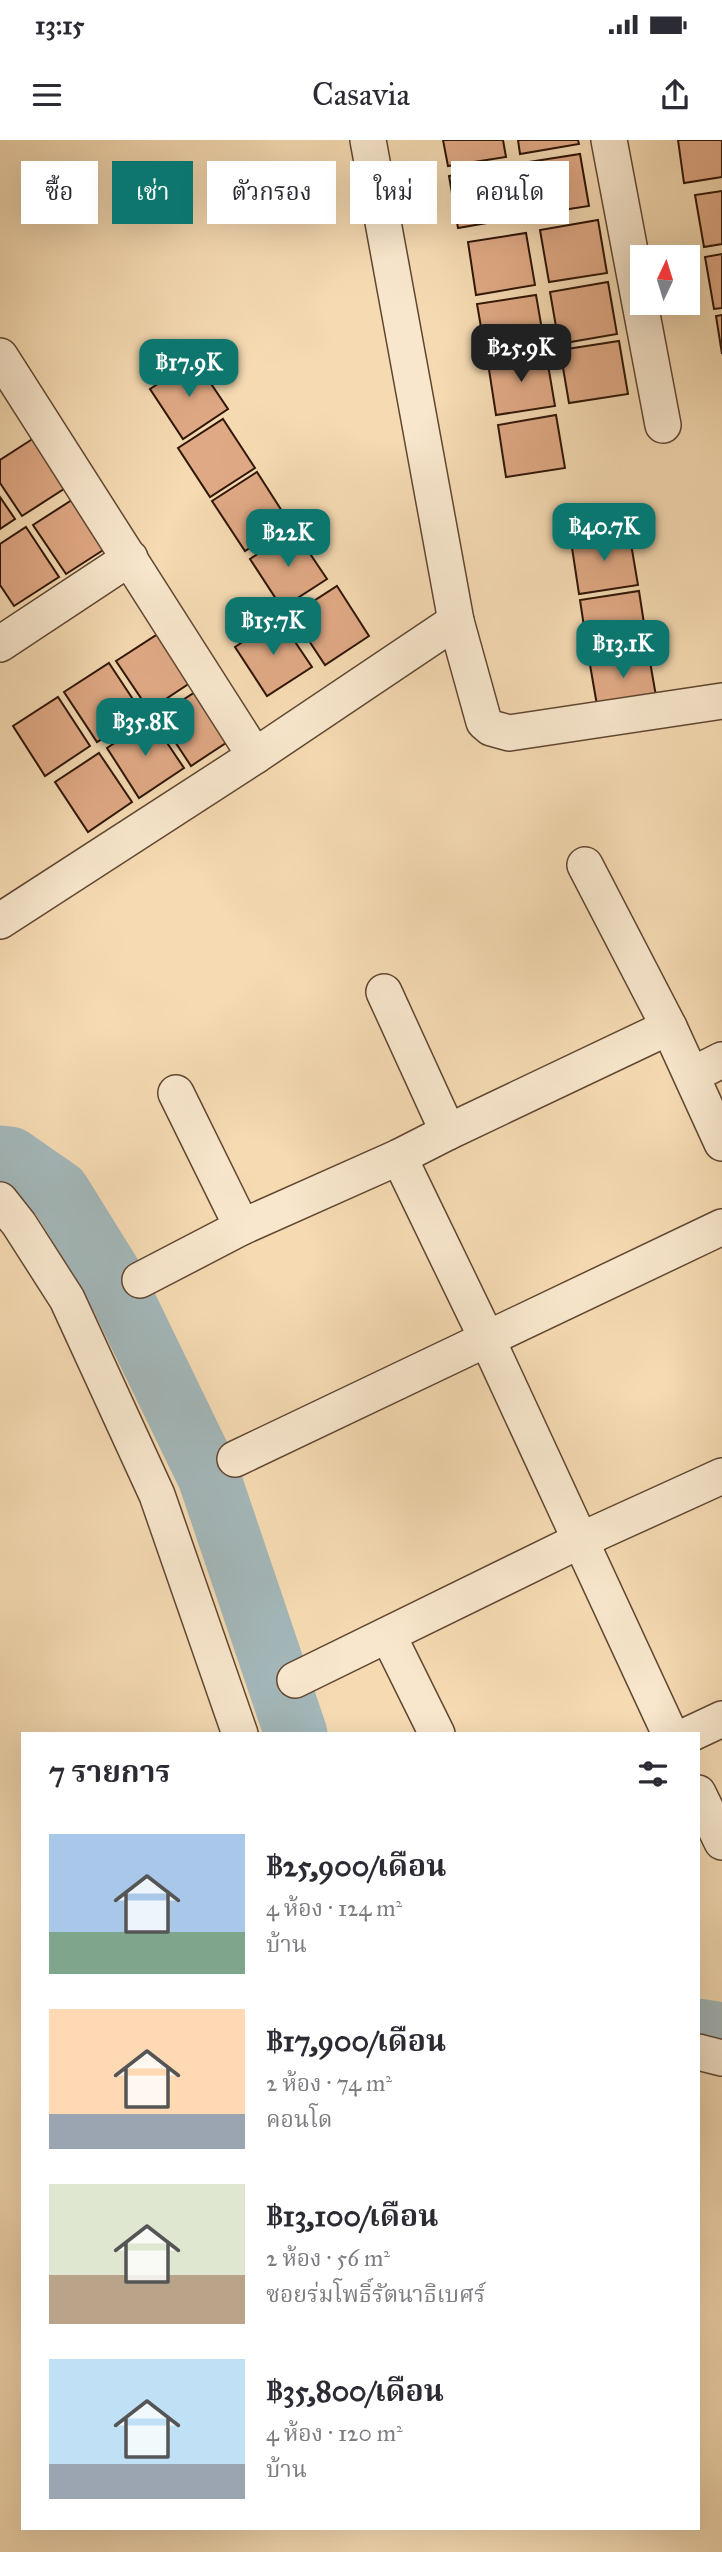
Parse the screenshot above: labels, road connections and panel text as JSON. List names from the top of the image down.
{
  "north": "top",
  "page": {
    "status": "13:15",
    "header": "Casavia",
    "chip": [
      "ซื้อ",
      "เช่า",
      "ตัวกรอง",
      "ใหม่",
      "คอนโด"
    ],
    "price": [
      "฿25.9K",
      "฿17.9K",
      "฿40.7K",
      "฿22K",
      "฿15.7K",
      "฿13.1K",
      "฿35.8K"
    ],
    "heading": "7 รายการ",
    "list": [
      {
        "name": "฿25,900/เดือน",
        "note": "4 ห้อง · 124 m² · บ้าน"
      },
      {
        "name": "฿17,900/เดือน",
        "note": "2 ห้อง · 74 m² · คอนโด"
      },
      {
        "name": "฿13,100/เดือน",
        "note": "2 ห้อง · 56 m² · ซอยร่มโพธิ์รัตนาธิเบศร์"
      },
      {
        "name": "฿35,800/เดือน",
        "note": "4 ห้อง · 120 m² · บ้าน"
      }
    ]
  }
}
